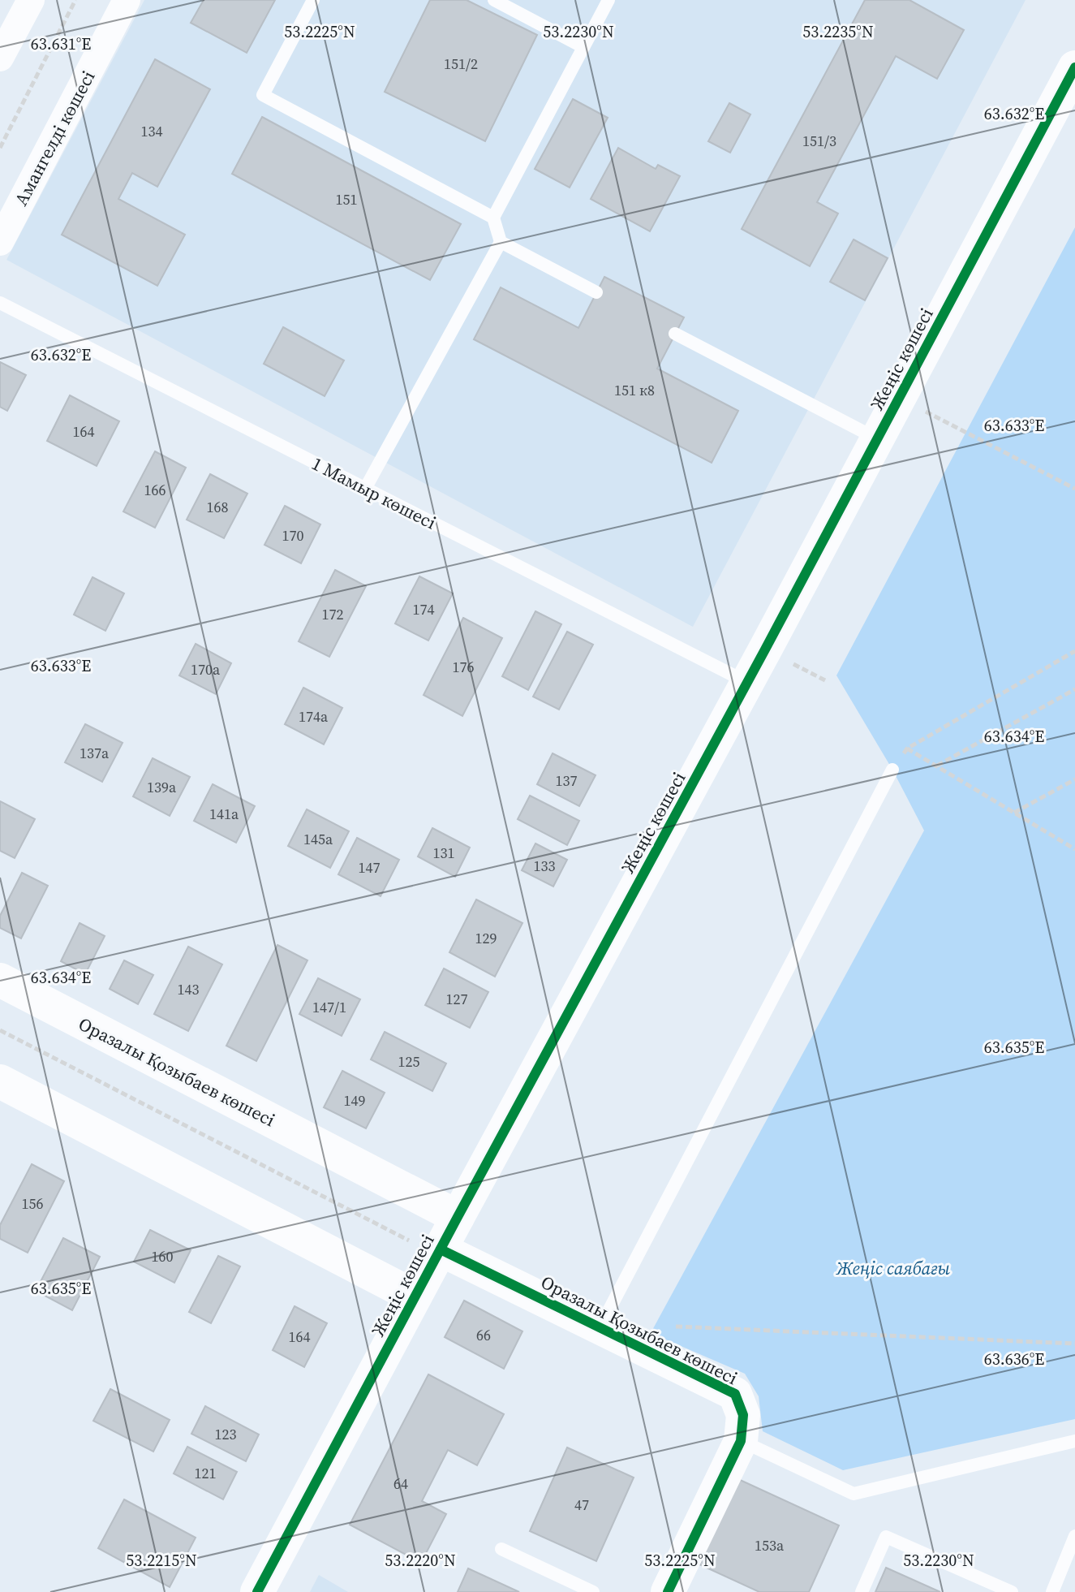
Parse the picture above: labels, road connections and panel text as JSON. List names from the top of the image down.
{
  "streets": {
    "street": ["Амангелді көшесі", "Жеңіс көшесі", "Оразалы Қозыбаев көшесі"],
    "lane": ["1 Мамыр көшесі"]
  },
  "crossings": [
    ["Жеңіс көшесі", "1 Мамыр көшесі"],
    ["Жеңіс көшесі", "Оразалы Қозыбаев көшесі"]
  ],
  "parks": ["Жеңіс саябағы"],
  "house_numbers": [
    "151/2",
    "134",
    "151/3",
    "151",
    "151 к8",
    "164",
    "166",
    "168",
    "170",
    "174",
    "172",
    "176",
    "170а",
    "174а",
    "137а",
    "137",
    "139а",
    "141а",
    "145а",
    "131",
    "133",
    "147",
    "129",
    "143",
    "127",
    "147/1",
    "125",
    "149",
    "156",
    "160",
    "66",
    "164",
    "123",
    "121",
    "64",
    "47",
    "153а"
  ],
  "coordinates": [
    "53.2225°N",
    "53.2230°N",
    "53.2235°N",
    "63.631°E",
    "63.632°E",
    "63.633°E",
    "63.634°E",
    "63.635°E",
    "63.636°E",
    "53.2215°N",
    "53.2220°N"
  ]
}
